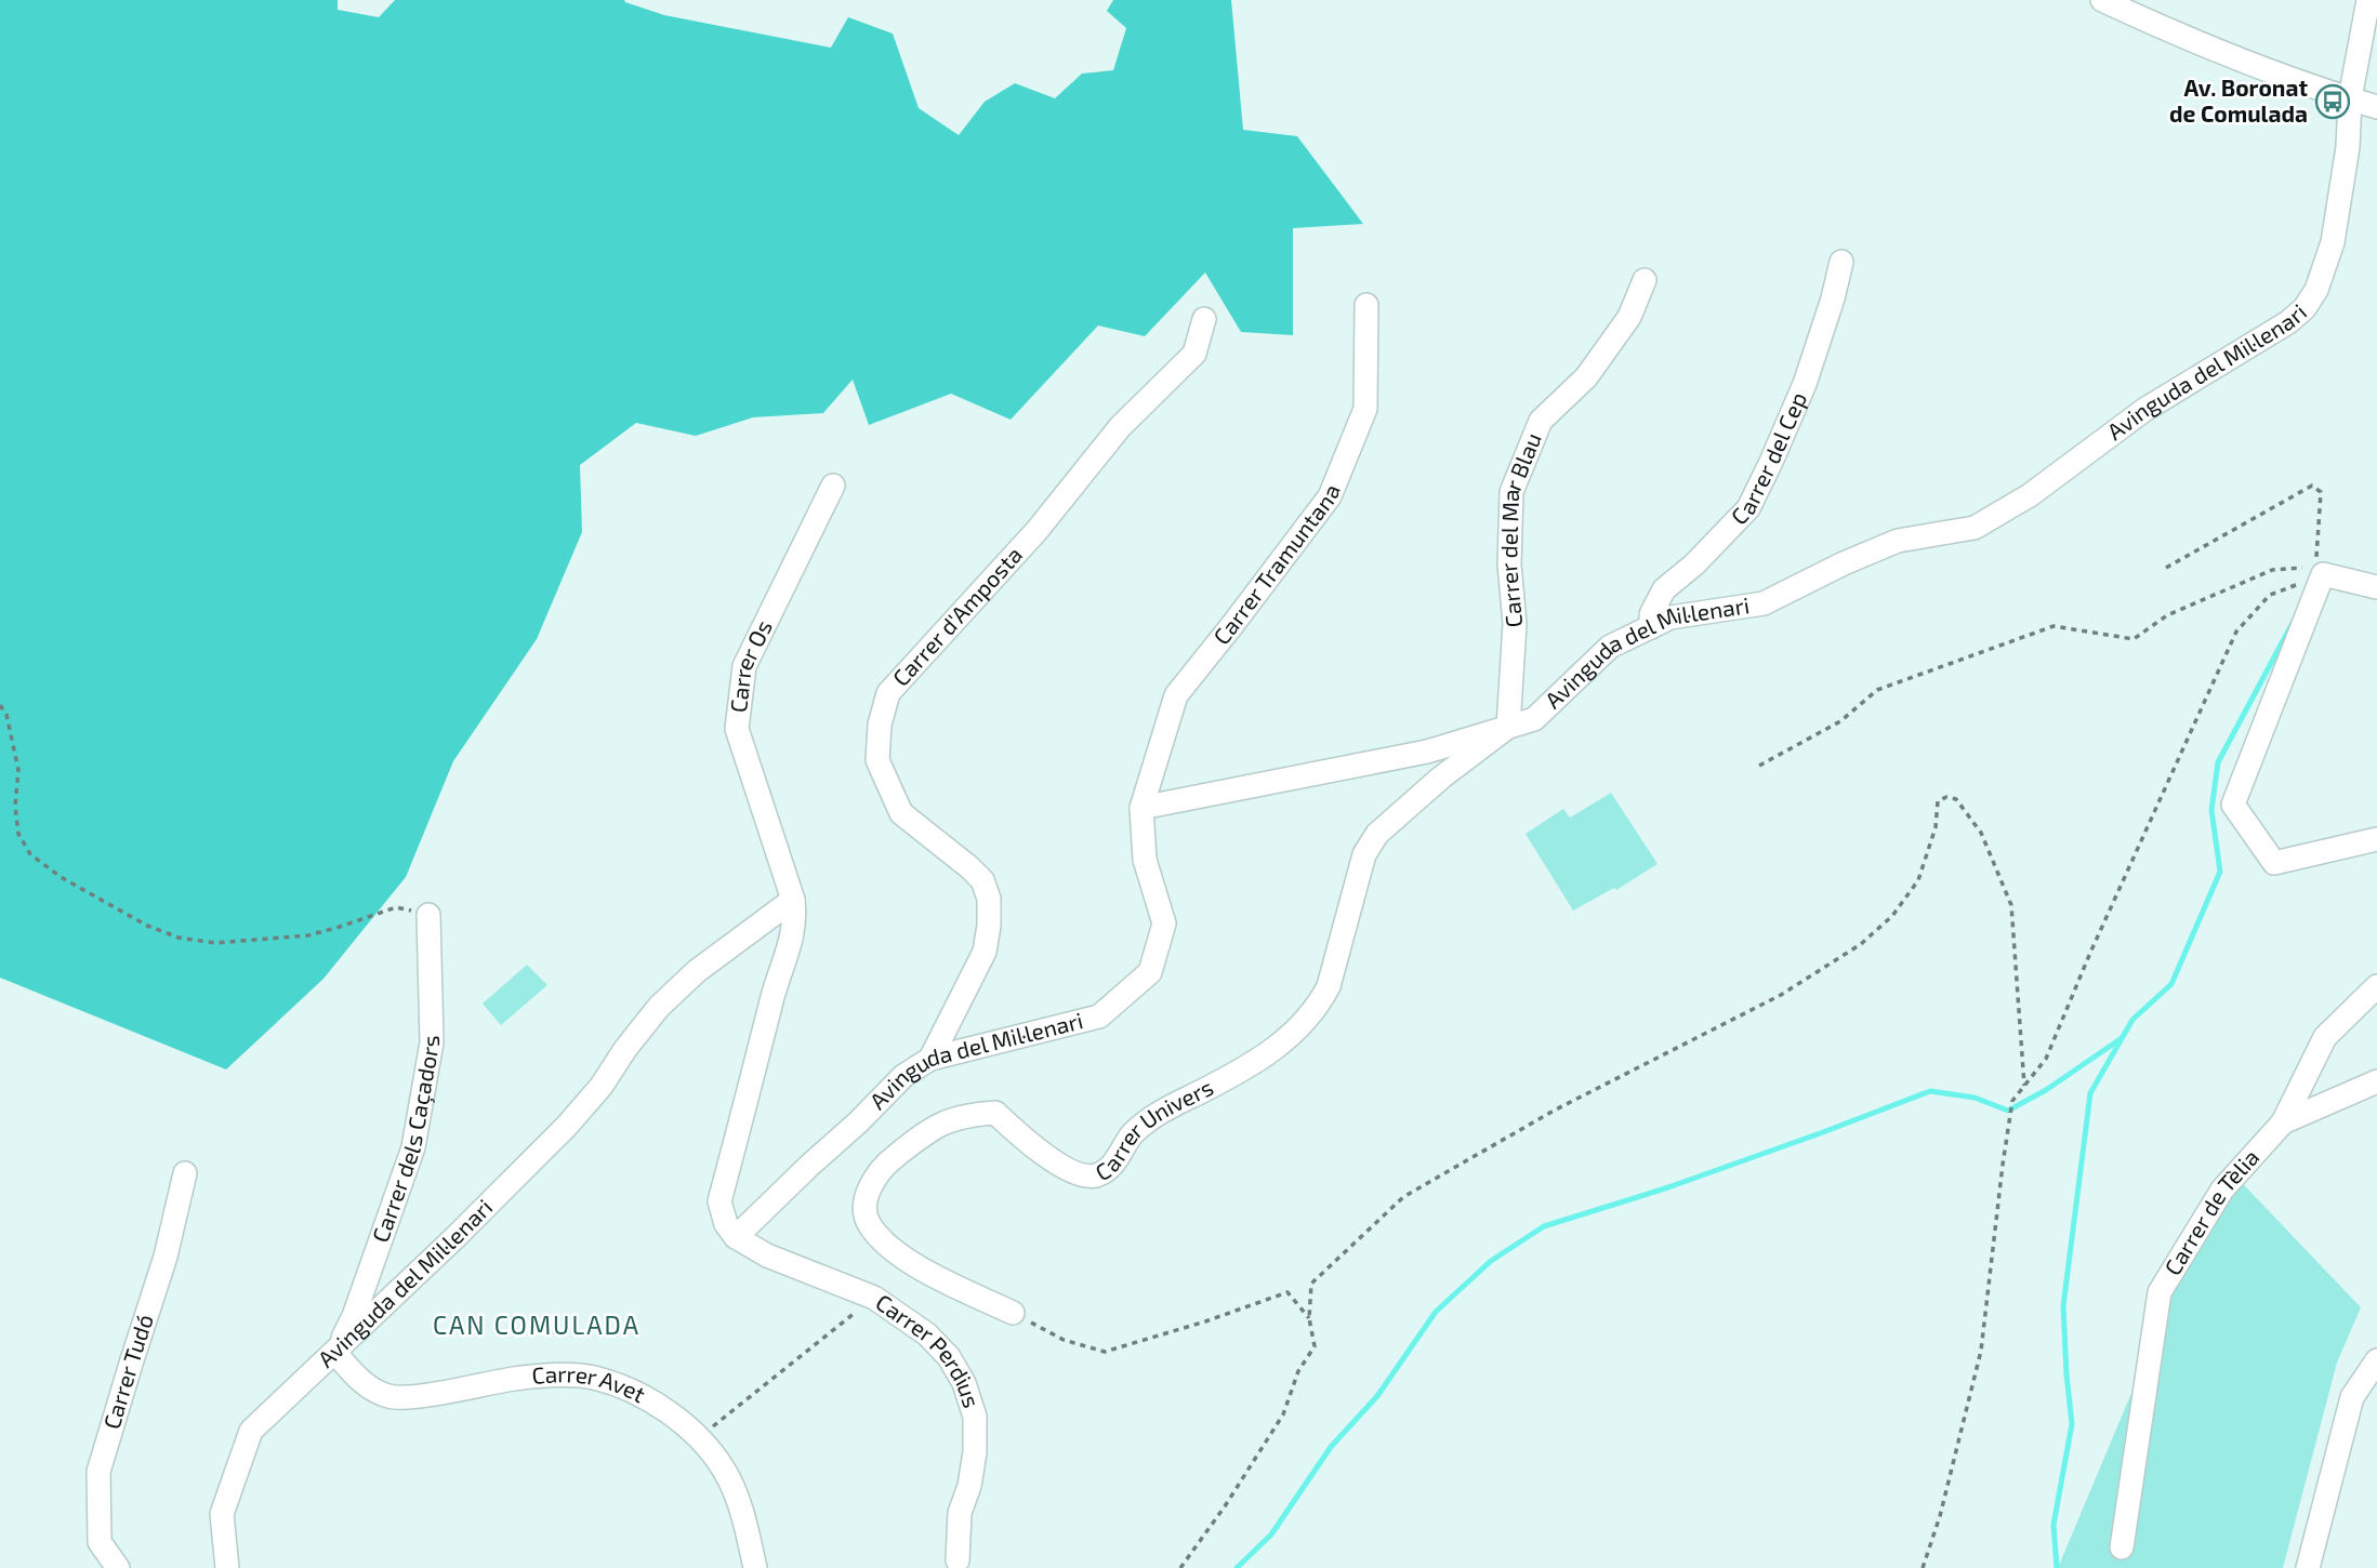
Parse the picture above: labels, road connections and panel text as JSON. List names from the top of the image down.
{
  "streets": {
    "street": [
      "Avinguda del Mil·lenari",
      "Carrer del Cep",
      "Carrer del Mar Blau",
      "Carrer Tramuntana",
      "Carrer d'Amposta",
      "Carrer Os",
      "Carrer Univers",
      "Carrer dels Caçadors",
      "Carrer de Tèlia",
      "Carrer Perdius",
      "Carrer Tudó",
      "Carrer Avet"
    ]
  },
  "crossings": [
    ["Avinguda del Mil·lenari", "Carrer del Cep"],
    ["Avinguda del Mil·lenari", "Carrer del Mar Blau"],
    ["Avinguda del Mil·lenari", "Carrer Tramuntana"],
    ["Avinguda del Mil·lenari", "Carrer d'Amposta"],
    ["Avinguda del Mil·lenari", "Carrer Os"],
    ["Avinguda del Mil·lenari", "Carrer Univers"],
    ["Avinguda del Mil·lenari", "Carrer dels Caçadors"],
    ["Avinguda del Mil·lenari", "Carrer Perdius"],
    ["Avinguda del Mil·lenari", "Carrer Avet"],
    ["Carrer del Mar Blau", "Carrer Univers"],
    ["Carrer dels Caçadors", "Carrer Avet"]
  ],
  "districts": ["CAN COMULADA"],
  "places": {
    "bus stop": ["Av. Boronat de Comulada"]
  }
}
